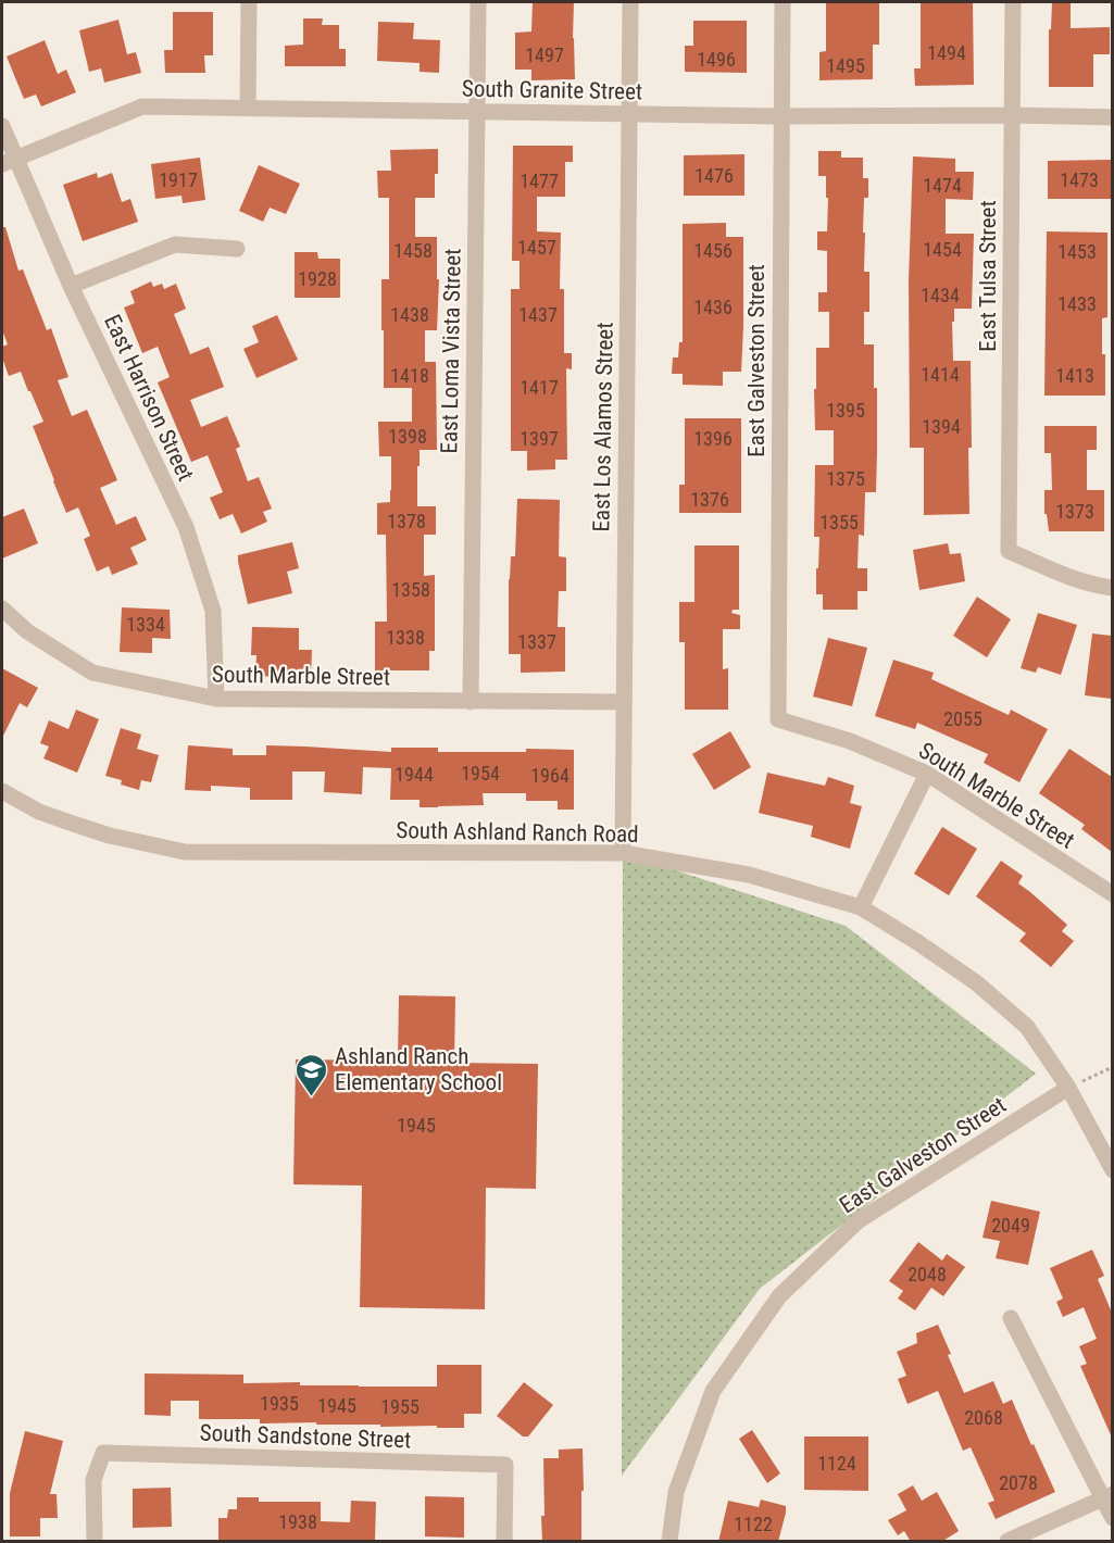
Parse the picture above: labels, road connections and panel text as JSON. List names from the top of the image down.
{
  "streets": {
    "street": [
      "South Granite Street",
      "East Tulsa Street",
      "East Loma Vista Street",
      "East Galveston Street",
      "East Harrison Street",
      "East Los Alamos Street",
      "South Marble Street",
      "South Ashland Ranch Road",
      "South Sandstone Street"
    ]
  },
  "crossings": [
    ["South Granite Street", "East Tulsa Street"],
    ["South Granite Street", "East Loma Vista Street"],
    ["South Granite Street", "East Galveston Street"],
    ["South Granite Street", "East Harrison Street"],
    ["South Granite Street", "East Los Alamos Street"],
    ["East Loma Vista Street", "South Marble Street"],
    ["East Galveston Street", "South Marble Street"],
    ["East Galveston Street", "South Ashland Ranch Road"],
    ["East Harrison Street", "South Marble Street"],
    ["East Los Alamos Street", "South Marble Street"],
    ["East Los Alamos Street", "South Ashland Ranch Road"]
  ],
  "places": {
    "school or university": ["Ashland Ranch Elementary School"]
  },
  "house_numbers": [
    "1494",
    "1497",
    "1496",
    "1495",
    "1476",
    "1917",
    "1473",
    "1477",
    "1474",
    "1457",
    "1454",
    "1458",
    "1456",
    "1453",
    "1928",
    "1434",
    "1433",
    "1436",
    "1438",
    "1437",
    "1414",
    "1418",
    "1413",
    "1417",
    "1395",
    "1394",
    "1398",
    "1397",
    "1396",
    "1375",
    "1376",
    "1373",
    "1378",
    "1355",
    "1358",
    "1334",
    "1338",
    "1337",
    "2055",
    "1954",
    "1944",
    "1964",
    "1945",
    "2049",
    "2048",
    "1935",
    "1945",
    "1955",
    "2068",
    "1124",
    "2078",
    "1938",
    "1122"
  ]
}
